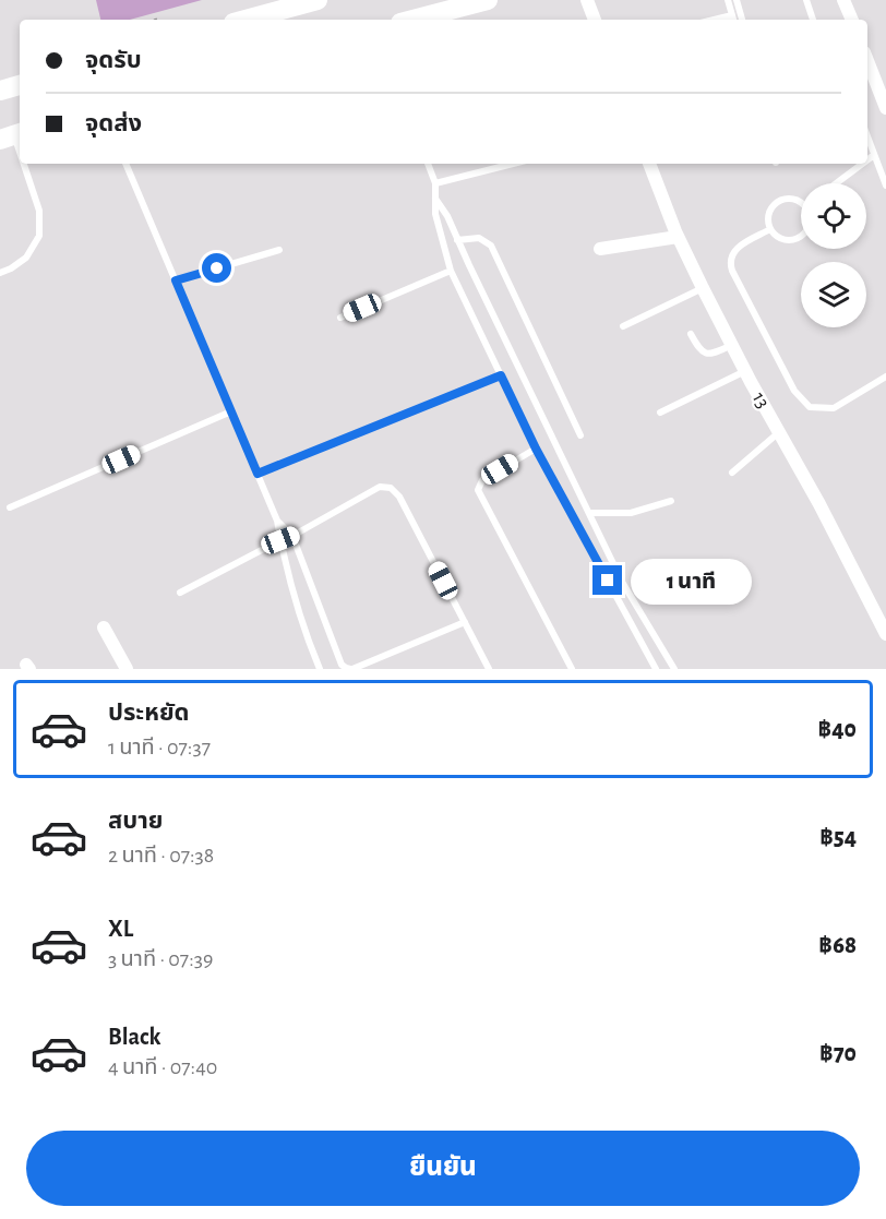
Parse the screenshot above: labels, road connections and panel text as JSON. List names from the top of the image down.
{
  "streets": {
    "street": ["13"]
  },
  "page": {
    "banner": ["จุดรับ", "จุดส่ง"],
    "bubble": "1 นาที",
    "list": [
      {
        "name": "ประหยัด",
        "note": "1 นาที · 07:37",
        "value": "฿40"
      },
      {
        "name": "สบาย",
        "note": "2 นาที · 07:38",
        "value": "฿54"
      },
      {
        "name": "XL",
        "note": "3 นาที · 07:39",
        "value": "฿68"
      },
      {
        "name": "Black",
        "note": "4 นาที · 07:40",
        "value": "฿70"
      }
    ],
    "buttons": "ยืนยัน"
  }
}
